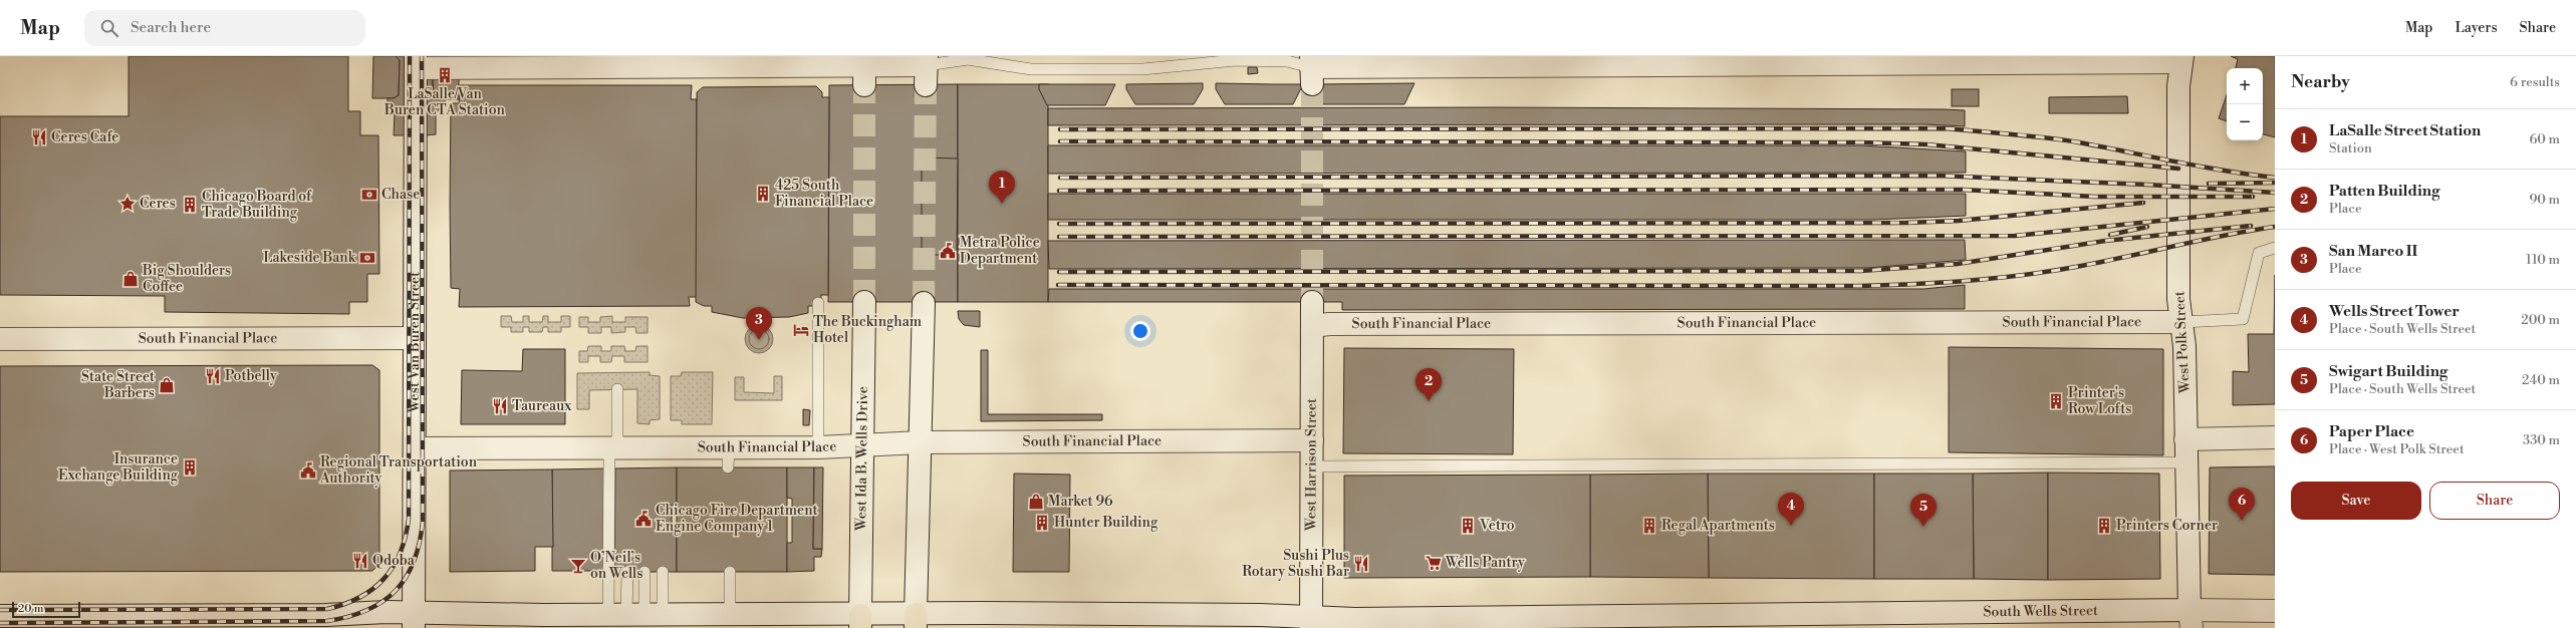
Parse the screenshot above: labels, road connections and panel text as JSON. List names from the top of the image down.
{
  "streets": {
    "main road": [
      "South Financial Place",
      "West Van Buren Street",
      "West Polk Street",
      "West Ida B. Wells Drive",
      "West Harrison Street",
      "South Wells Street"
    ]
  },
  "crossings": [
    ["South Financial Place", "West Van Buren Street"],
    ["South Financial Place", "West Polk Street"],
    ["South Financial Place", "West Ida B. Wells Drive"],
    ["South Financial Place", "West Harrison Street"],
    ["West Van Buren Street", "South Wells Street"],
    ["West Polk Street", "South Wells Street"],
    ["West Ida B. Wells Drive", "South Wells Street"],
    ["West Harrison Street", "South Wells Street"]
  ],
  "places": {
    "building": [
      "LaSalle/Van Buren CTA Station",
      "425 South Financial Place",
      "Chicago Board of Trade Building",
      "Printer's Row Lofts",
      "Insurance Exchange Building",
      "Hunter Building",
      "Vetro",
      "Regal Apartments",
      "Printers Corner"
    ],
    "restaurant": [
      "Ceres Cafe",
      "Potbelly",
      "Taureaux",
      "Qdoba",
      "Sushi Plus Rotary Sushi Bar"
    ],
    "bank": ["Chase", "Lakeside Bank"],
    "place": ["Ceres"],
    "public building": ["Metra Police Department", "Regional Transportation Authority", "Chicago Fire Department Engine Company 1"],
    "shop": ["Big Shoulders Coffee", "State Street Barbers", "Market 96"],
    "hotel": ["The Buckingham Hotel"],
    "supermarket": ["Wells Pantry"],
    "bar": ["O’Neil’s on Wells"]
  },
  "scale_bar": "20 m",
  "page": {
    "header": "Map",
    "search": "Search here",
    "nav": ["Map", "Layers", "Share"],
    "heading": ["Nearby", "6 results"],
    "map_buttons": ["+", "−"],
    "list": [
      {
        "mark": "1",
        "name": "LaSalle Street Station",
        "note": "Station",
        "value": "60 m"
      },
      {
        "mark": "2",
        "name": "Patten Building",
        "note": "Place",
        "value": "90 m"
      },
      {
        "mark": "3",
        "name": "San Marco II",
        "note": "Place",
        "value": "110 m"
      },
      {
        "mark": "4",
        "name": "Wells Street Tower",
        "note": "Place · South Wells Street",
        "value": "200 m"
      },
      {
        "mark": "5",
        "name": "Swigart Building",
        "note": "Place · South Wells Street",
        "value": "240 m"
      },
      {
        "mark": "6",
        "name": "Paper Place",
        "note": "Place · West Polk Street",
        "value": "330 m"
      }
    ],
    "pins": [
      "1",
      "3",
      "2",
      "6",
      "4",
      "5"
    ],
    "buttons": ["Save", "Share"],
    "scale": "20 m"
  }
}
